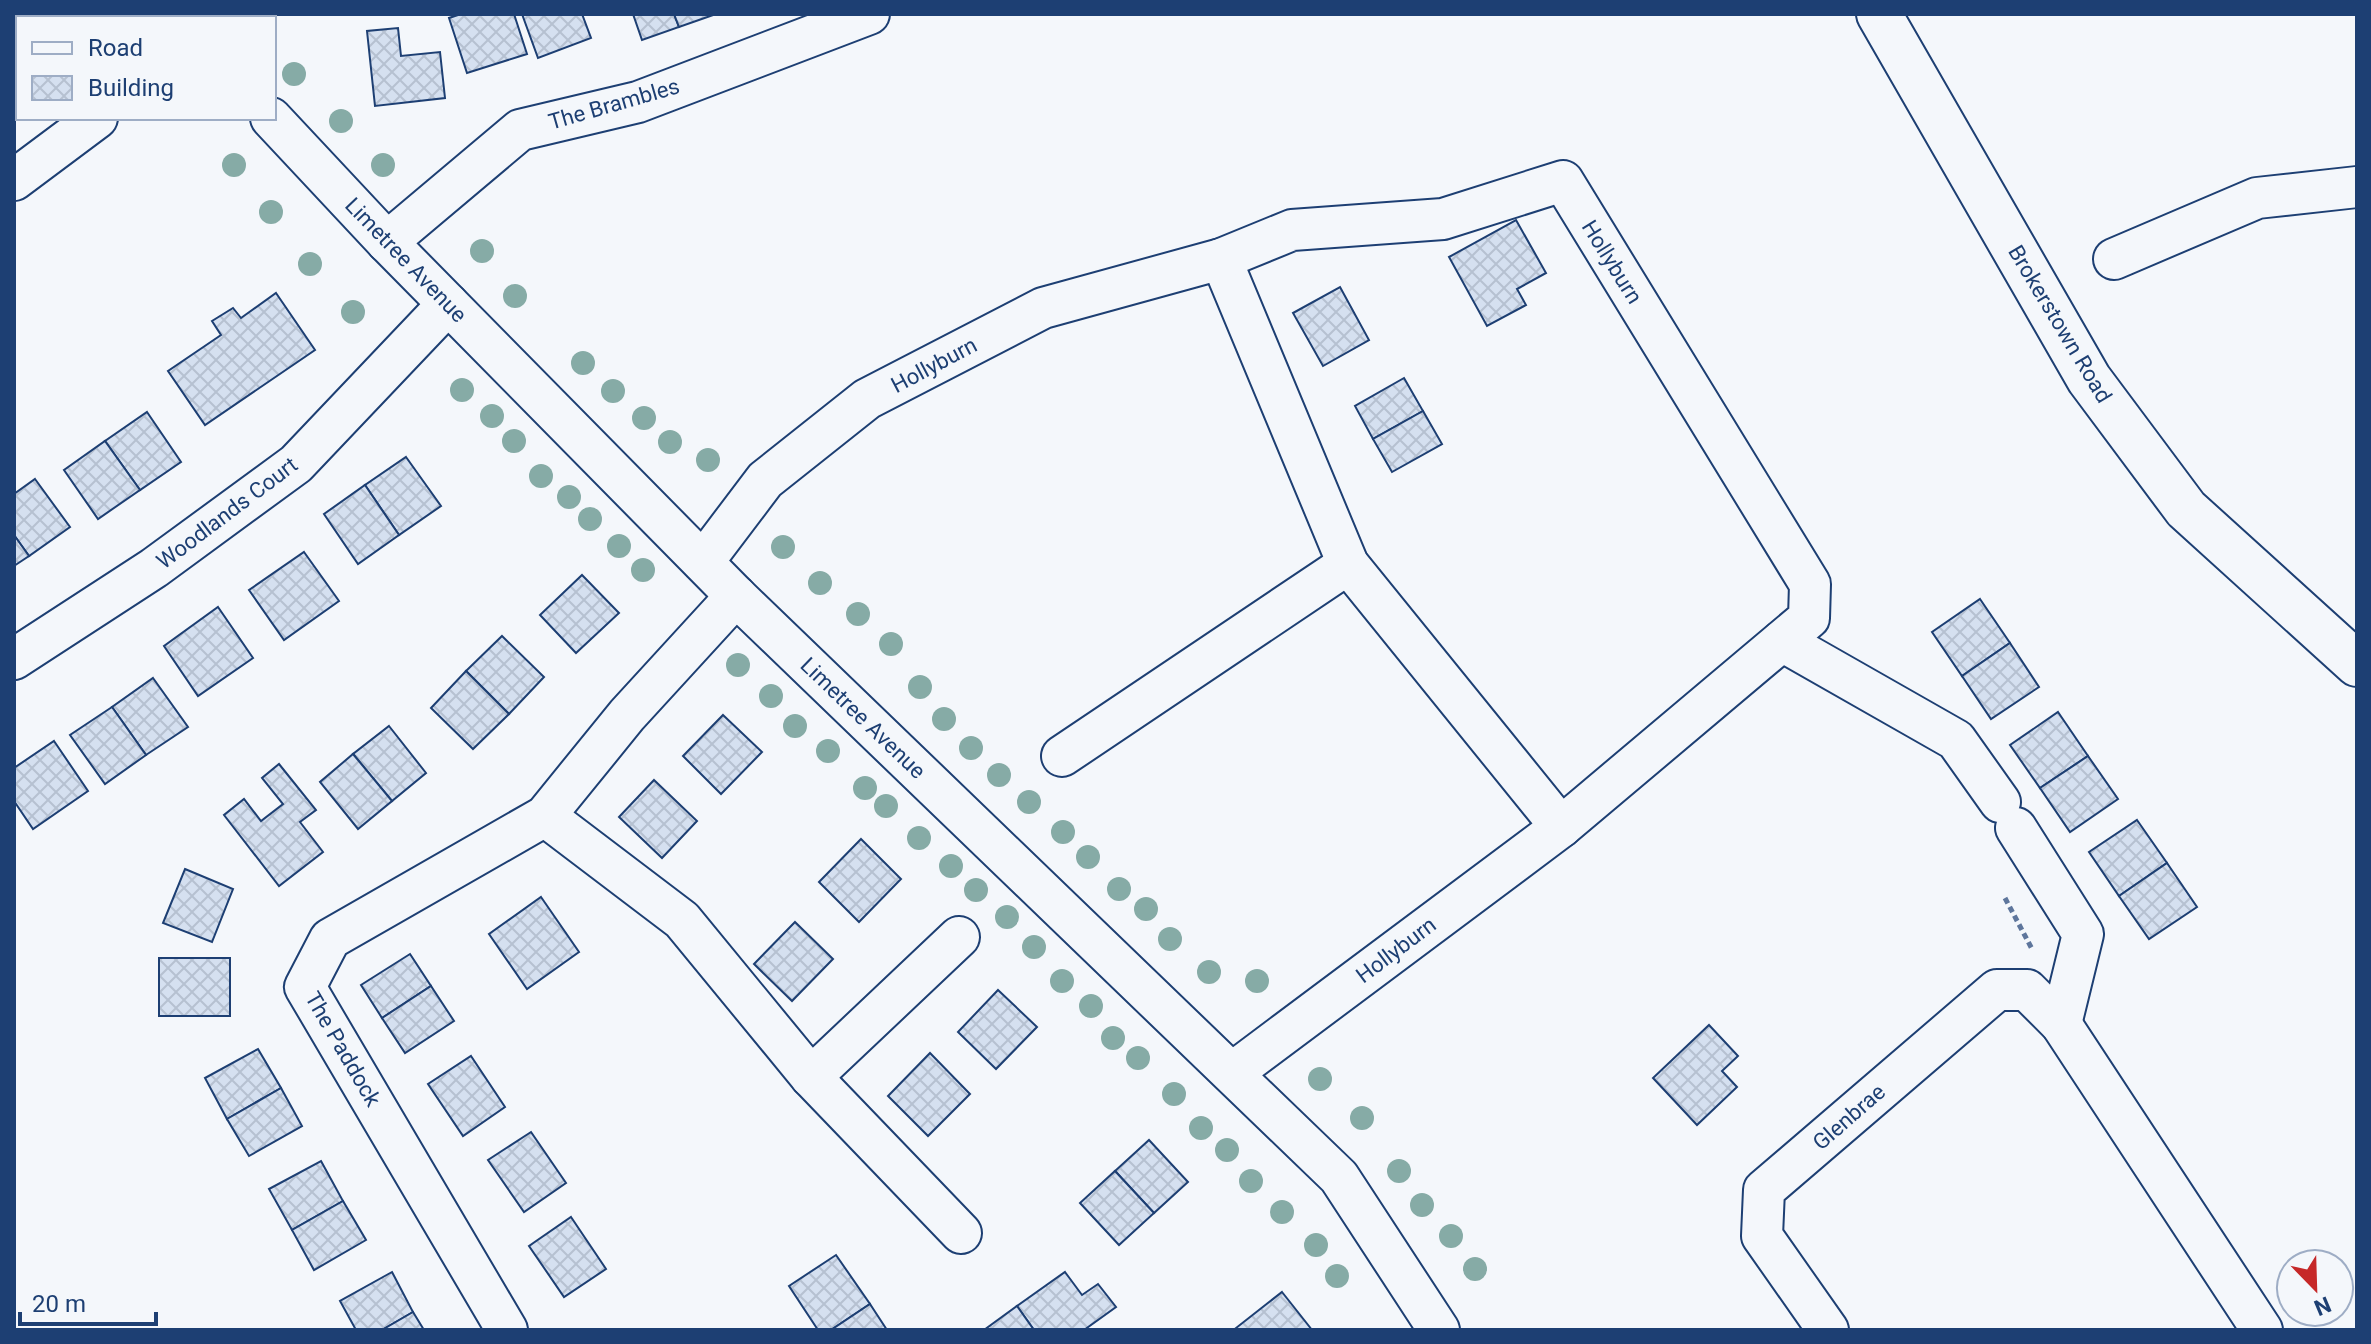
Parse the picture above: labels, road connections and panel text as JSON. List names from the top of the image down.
{
  "streets": {
    "street": [
      "The Brambles",
      "Limetree Avenue",
      "Hollyburn",
      "Brokerstown Road",
      "Woodlands Court",
      "The Paddock",
      "Glenbrae"
    ]
  },
  "crossings": [
    ["The Brambles", "Limetree Avenue"],
    ["Limetree Avenue", "Hollyburn"],
    ["Limetree Avenue", "Woodlands Court"],
    ["Limetree Avenue", "The Paddock"]
  ],
  "legend": ["Road", "Building"],
  "scale_bar": "20 m",
  "north": "bottom right"
}
